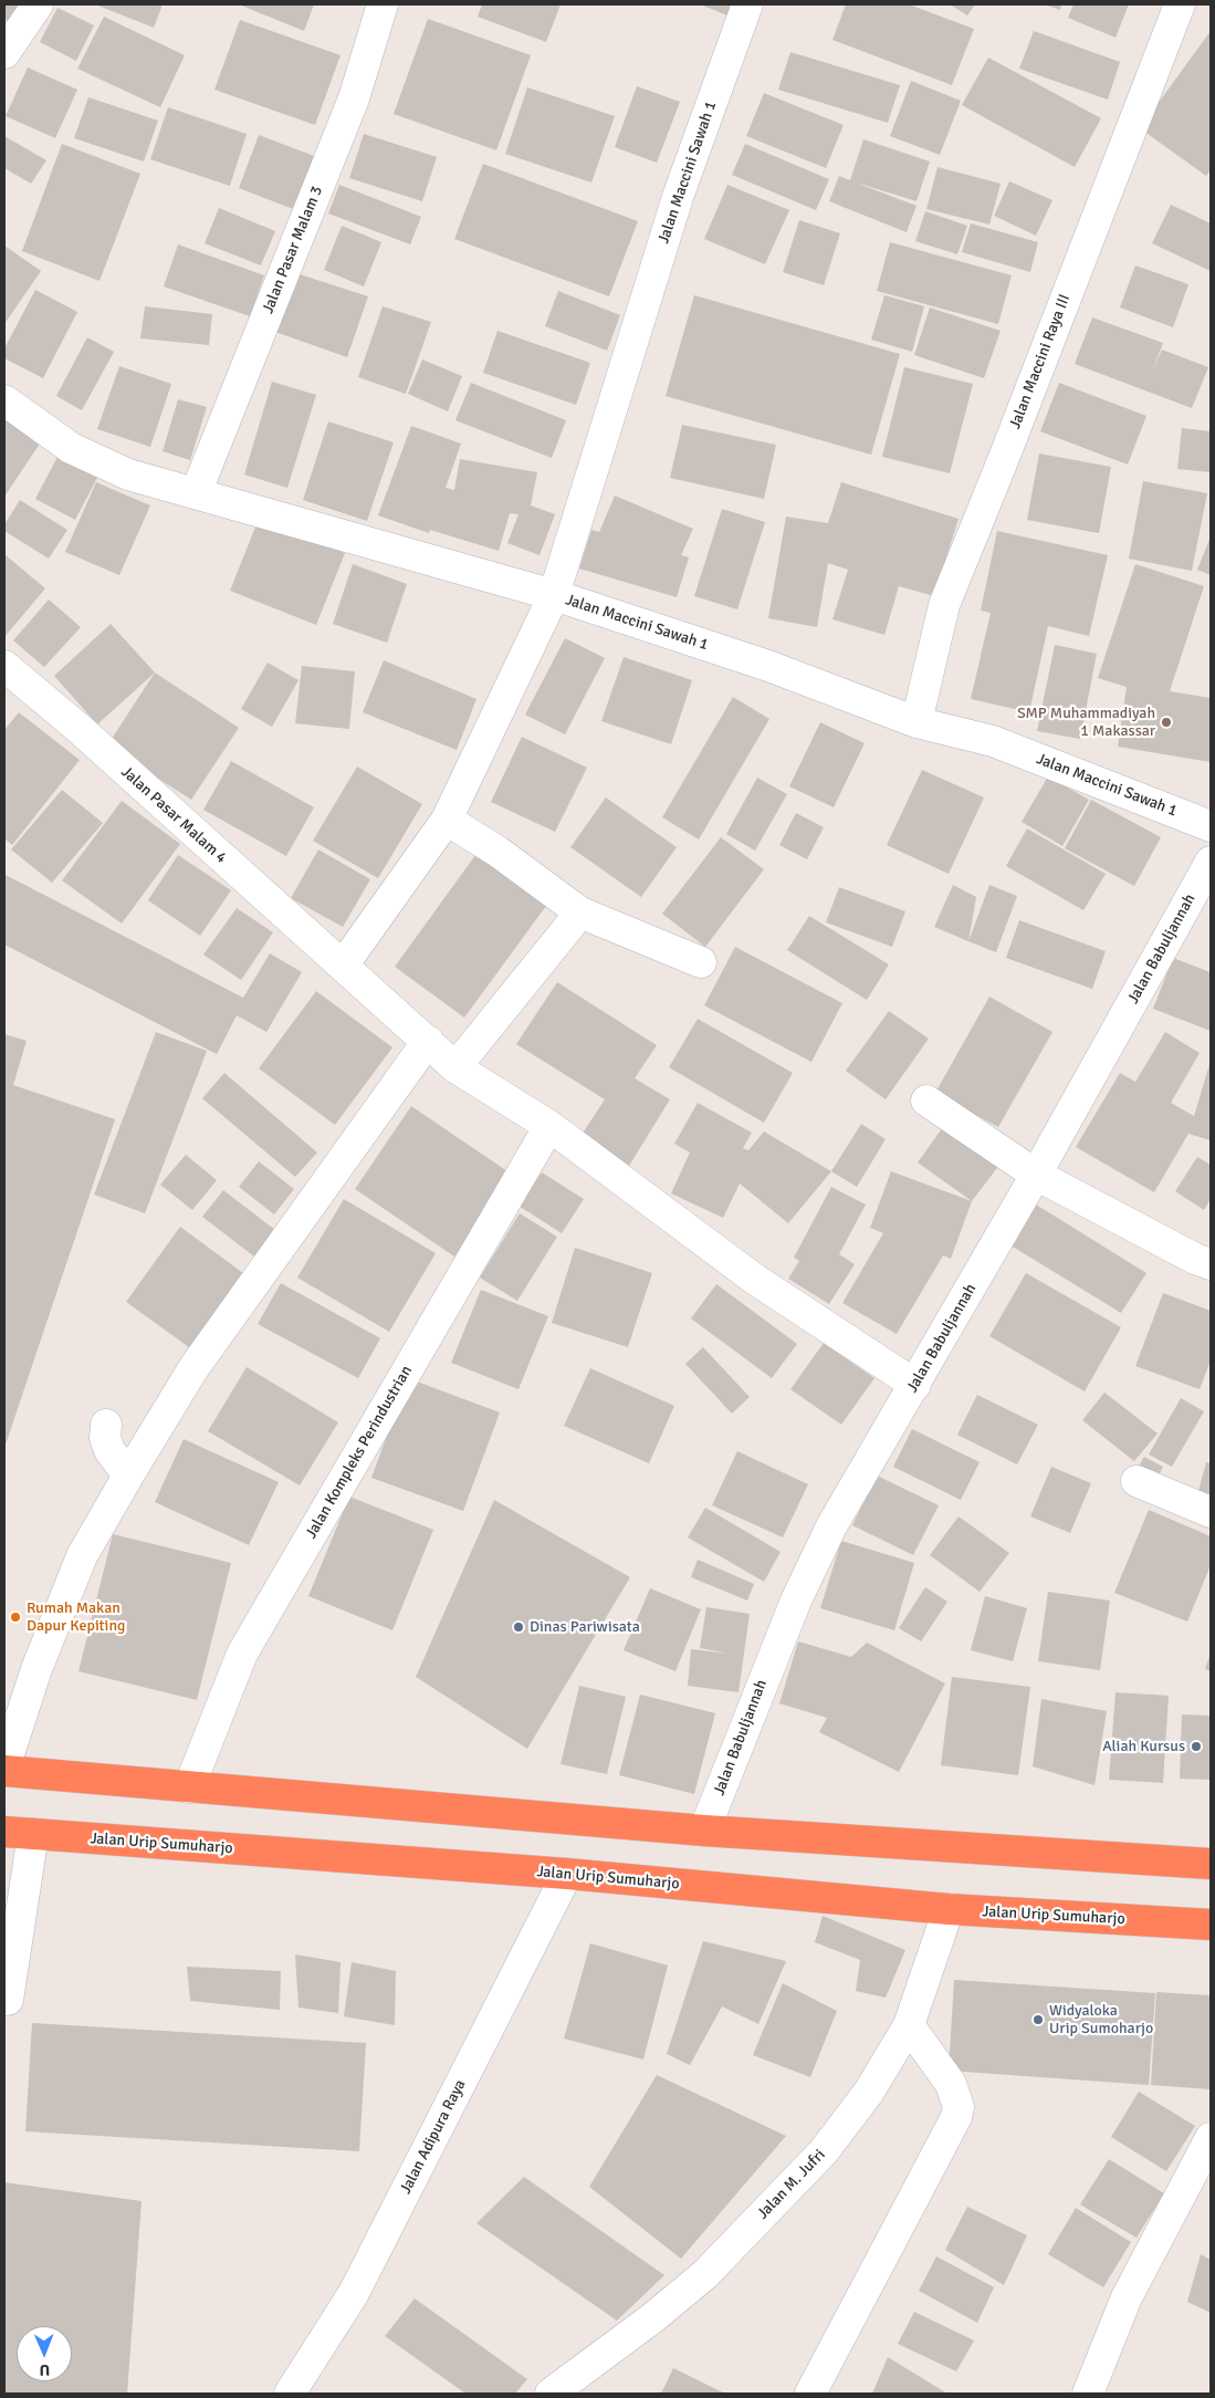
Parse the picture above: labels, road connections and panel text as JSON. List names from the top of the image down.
{
  "streets": {
    "highway": ["Jalan Urip Sumuharjo"],
    "street": [
      "Jalan Maccini Sawah 1",
      "Jalan Pasar Malam 3",
      "Jalan Maccini Raya III",
      "Jalan Pasar Malam 4",
      "Jalan Babuljannah",
      "Jalan Kompleks Perindustrian",
      "Jalan Adipura Raya",
      "Jalan M. Jufri"
    ]
  },
  "crossings": [
    ["Jalan Maccini Sawah 1", "Jalan Maccini Raya III"],
    ["Jalan Pasar Malam 4", "Jalan Babuljannah"],
    ["Jalan Pasar Malam 4", "Jalan Kompleks Perindustrian"],
    ["Jalan Urip Sumuharjo", "Jalan Adipura Raya"],
    ["Jalan Urip Sumuharjo", "Jalan M. Jufri"]
  ],
  "places": [
    "SMP Muhammadiyah 1 Makassar",
    "Rumah Makan Dapur Kepiting",
    "Dinas Pariwisata",
    "Aliah Kursus",
    "Widyaloka Urip Sumoharjo"
  ],
  "north": "bottom"
}
